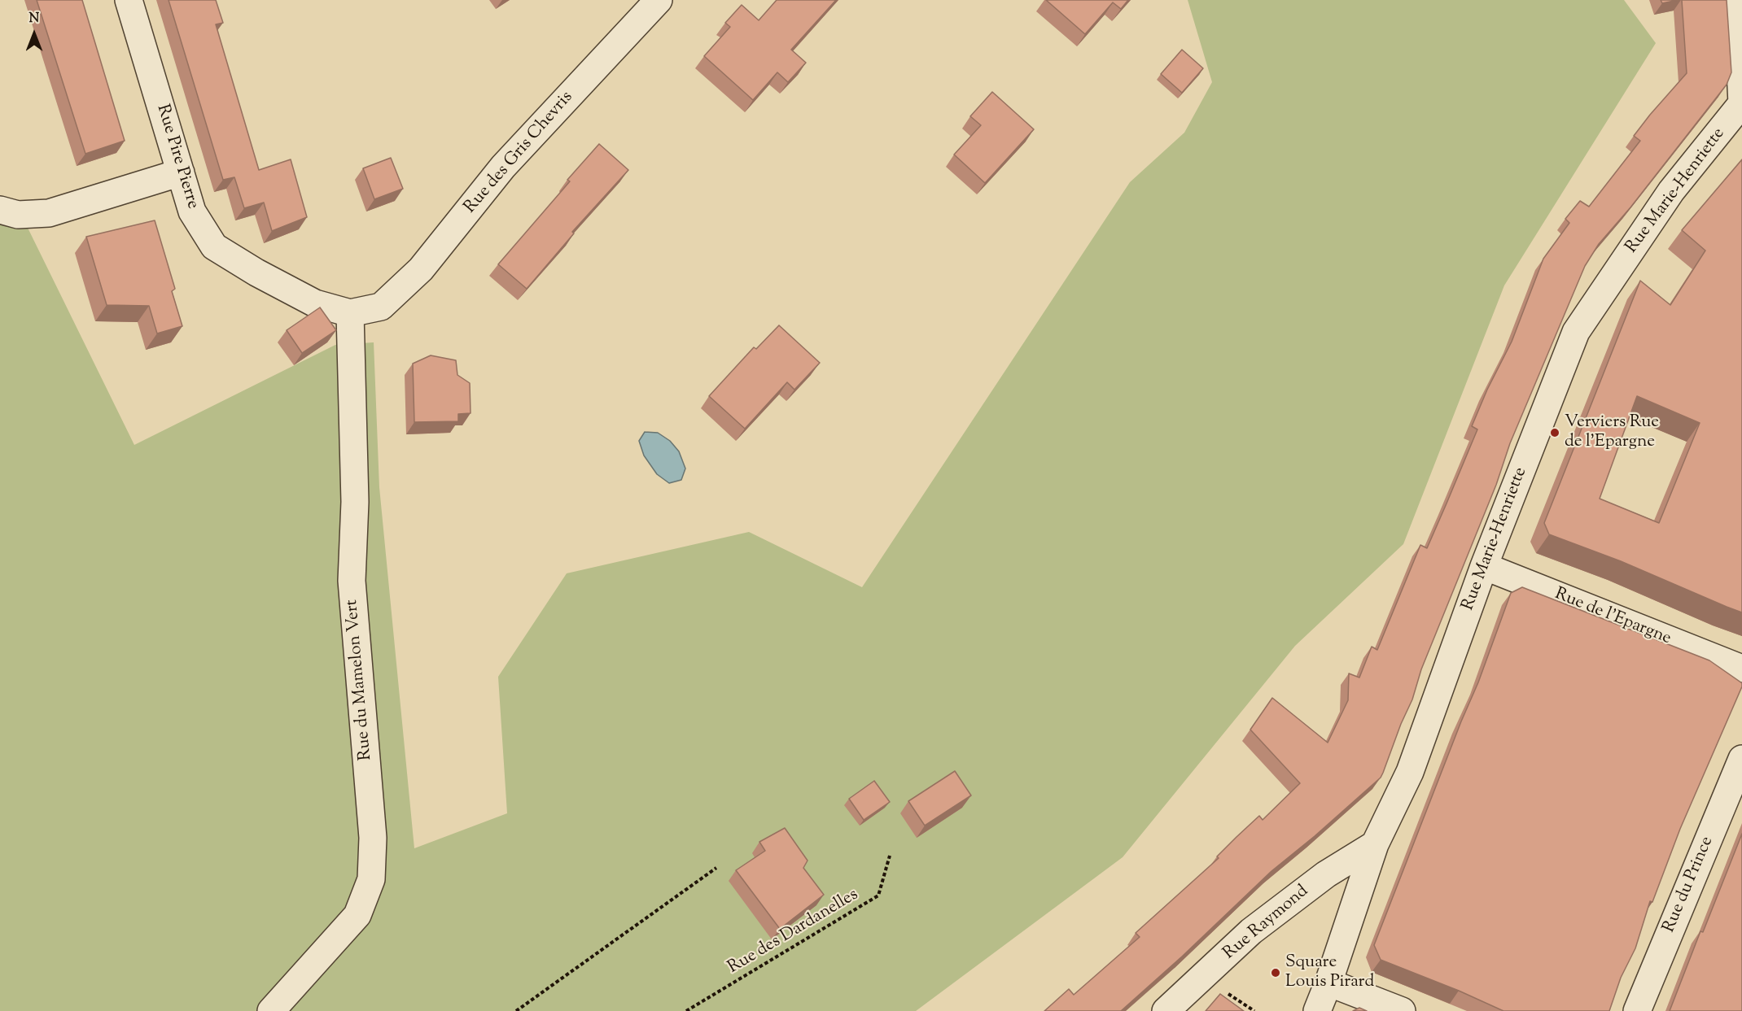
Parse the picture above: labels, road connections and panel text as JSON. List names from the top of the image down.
{
  "streets": {
    "street": [
      "Rue des Gris Chevris",
      "Rue Pire Pierre",
      "Rue Marie-Henriette",
      "Rue de l'Epargne",
      "Rue du Mamelon Vert",
      "Rue du Prince",
      "Rue Raymond"
    ],
    "path": ["Rue des Dardanelles"]
  },
  "crossings": [
    ["Rue des Gris Chevris", "Rue Pire Pierre"],
    ["Rue des Gris Chevris", "Rue du Mamelon Vert"],
    ["Rue Pire Pierre", "Rue du Mamelon Vert"],
    ["Rue Marie-Henriette", "Rue de l'Epargne"],
    ["Rue Marie-Henriette", "Rue Raymond"]
  ],
  "places": ["Verviers Rue de l'Epargne", "Square Louis Pirard"],
  "north": "top"
}
